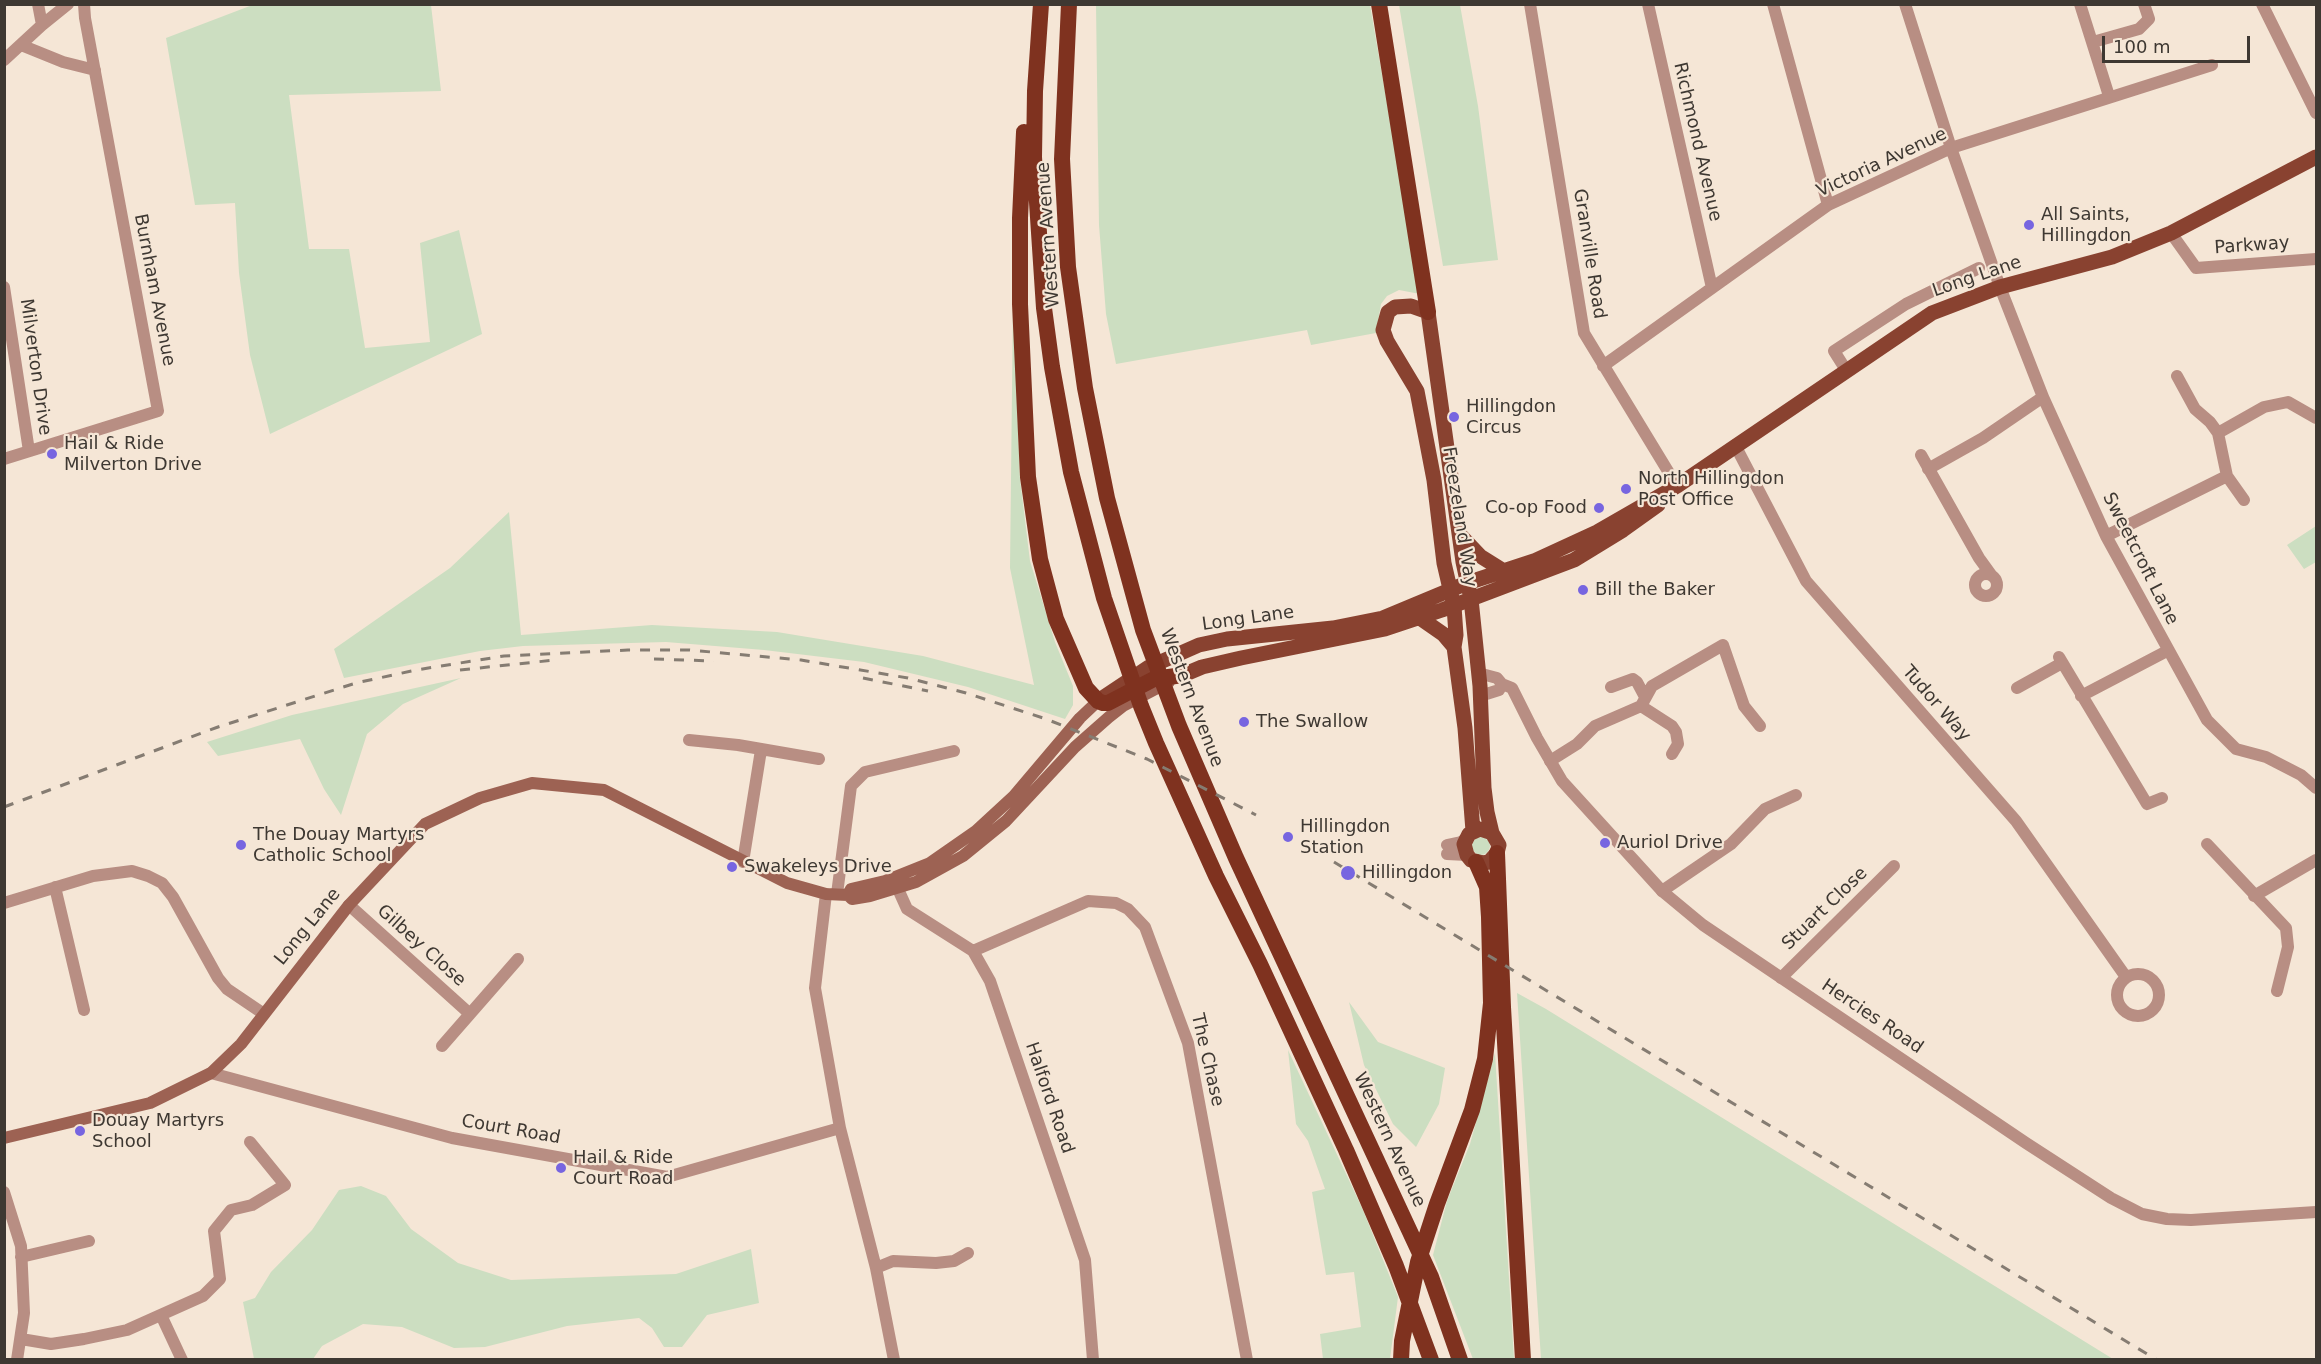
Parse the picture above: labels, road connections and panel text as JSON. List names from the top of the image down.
{
  "streets": {
    "highway": ["Western Avenue"],
    "main road": ["Long Lane", "Freezeland Way"],
    "street": [
      "Richmond Avenue",
      "Victoria Avenue",
      "Parkway",
      "Granville Road",
      "Burnham Avenue",
      "Milverton Drive",
      "Sweetcroft Lane",
      "Tudor Way",
      "Stuart Close",
      "Gilbey Close",
      "Hercies Road",
      "The Chase",
      "Halford Road",
      "Court Road"
    ]
  },
  "crossings": [
    ["Richmond Avenue", "Victoria Avenue"],
    ["Victoria Avenue", "Granville Road"],
    ["Victoria Avenue", "Sweetcroft Lane"],
    ["Parkway", "Long Lane"],
    ["Granville Road", "Long Lane"],
    ["Long Lane", "Freezeland Way"],
    ["Long Lane", "Sweetcroft Lane"],
    ["Long Lane", "Tudor Way"],
    ["Long Lane", "Gilbey Close"],
    ["Long Lane", "Halford Road"],
    ["Long Lane", "Court Road"],
    ["Burnham Avenue", "Milverton Drive"],
    ["Freezeland Way", "Hercies Road"],
    ["Stuart Close", "Hercies Road"],
    ["The Chase", "Halford Road"]
  ],
  "places": [
    "All Saints, Hillingdon",
    "Hillingdon Circus",
    "Hail & Ride Milverton Drive",
    "North Hillingdon Post Office",
    "Co-op Food",
    "Bill the Baker",
    "The Swallow",
    "Hillingdon Station",
    "Auriol Drive",
    "The Douay Martyrs Catholic School",
    "Swakeleys Drive",
    "Hillingdon",
    "Douay Martyrs School",
    "Hail & Ride Court Road"
  ],
  "scale_bar": "100 m"
}
